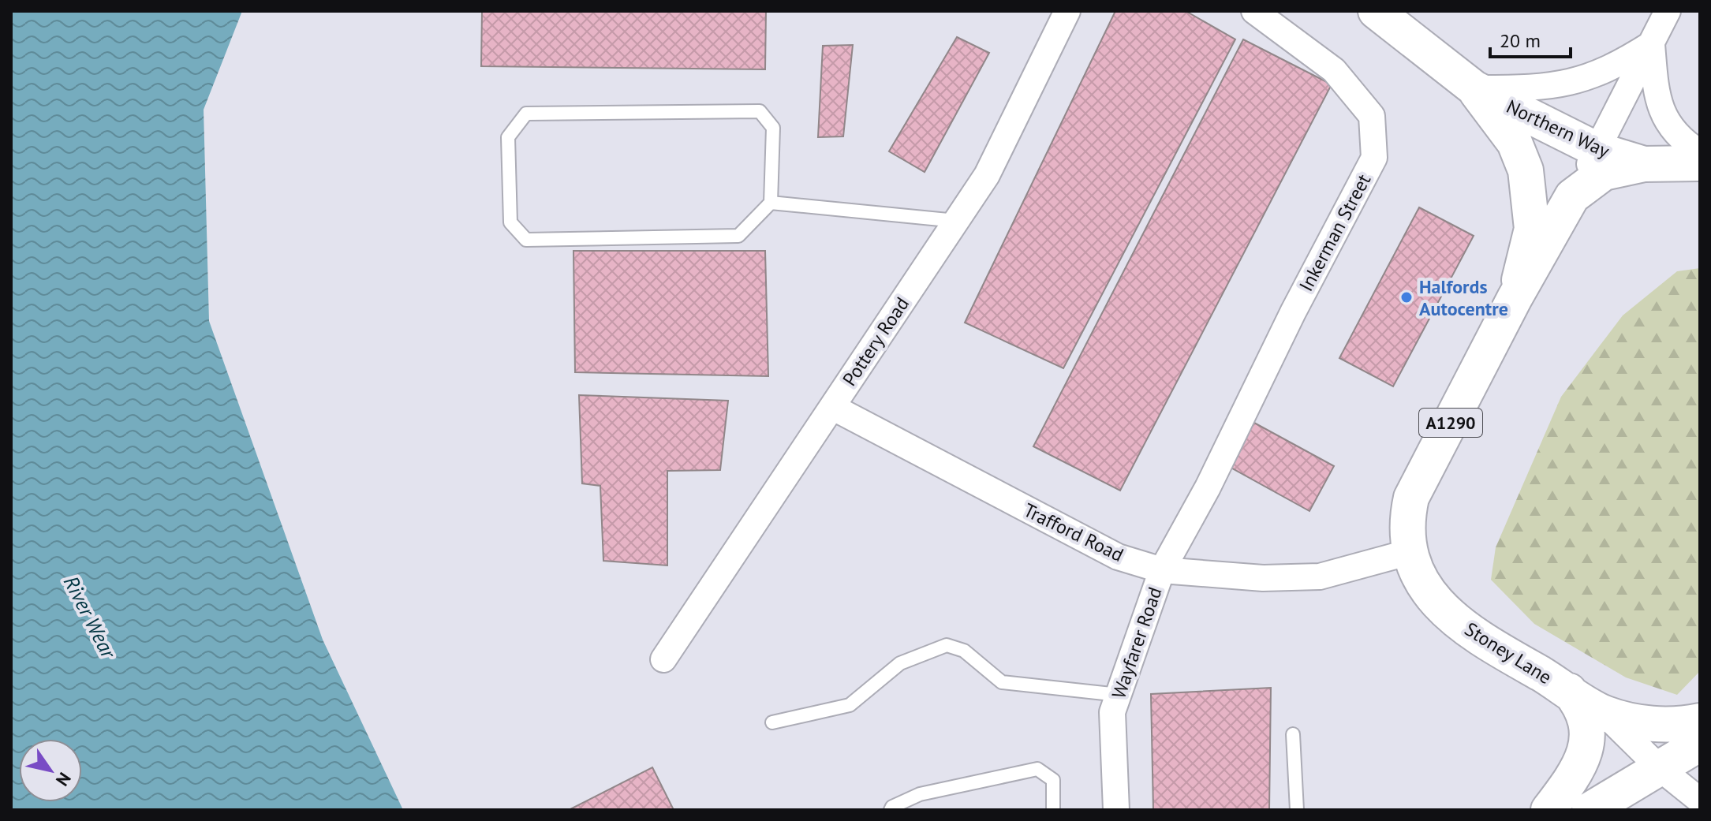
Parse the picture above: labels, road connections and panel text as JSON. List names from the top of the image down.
{
  "streets": {
    "main road": ["Northern Way", "A1290", "Stoney Lane"],
    "street": [
      "Inkerman Street",
      "Pottery Road",
      "Trafford Road",
      "Wayfarer Road"
    ]
  },
  "crossings": [
    ["Northern Way", "A1290"],
    ["Inkerman Street", "Wayfarer Road"],
    ["Pottery Road", "Trafford Road"],
    ["A1290", "Trafford Road"],
    ["A1290", "Stoney Lane"],
    ["Trafford Road", "Wayfarer Road"],
    ["Trafford Road", "Stoney Lane"]
  ],
  "water": ["River Wear"],
  "places": ["Halfords Autocentre"],
  "scale_bar": "20 m",
  "north": "bottom right"
}
